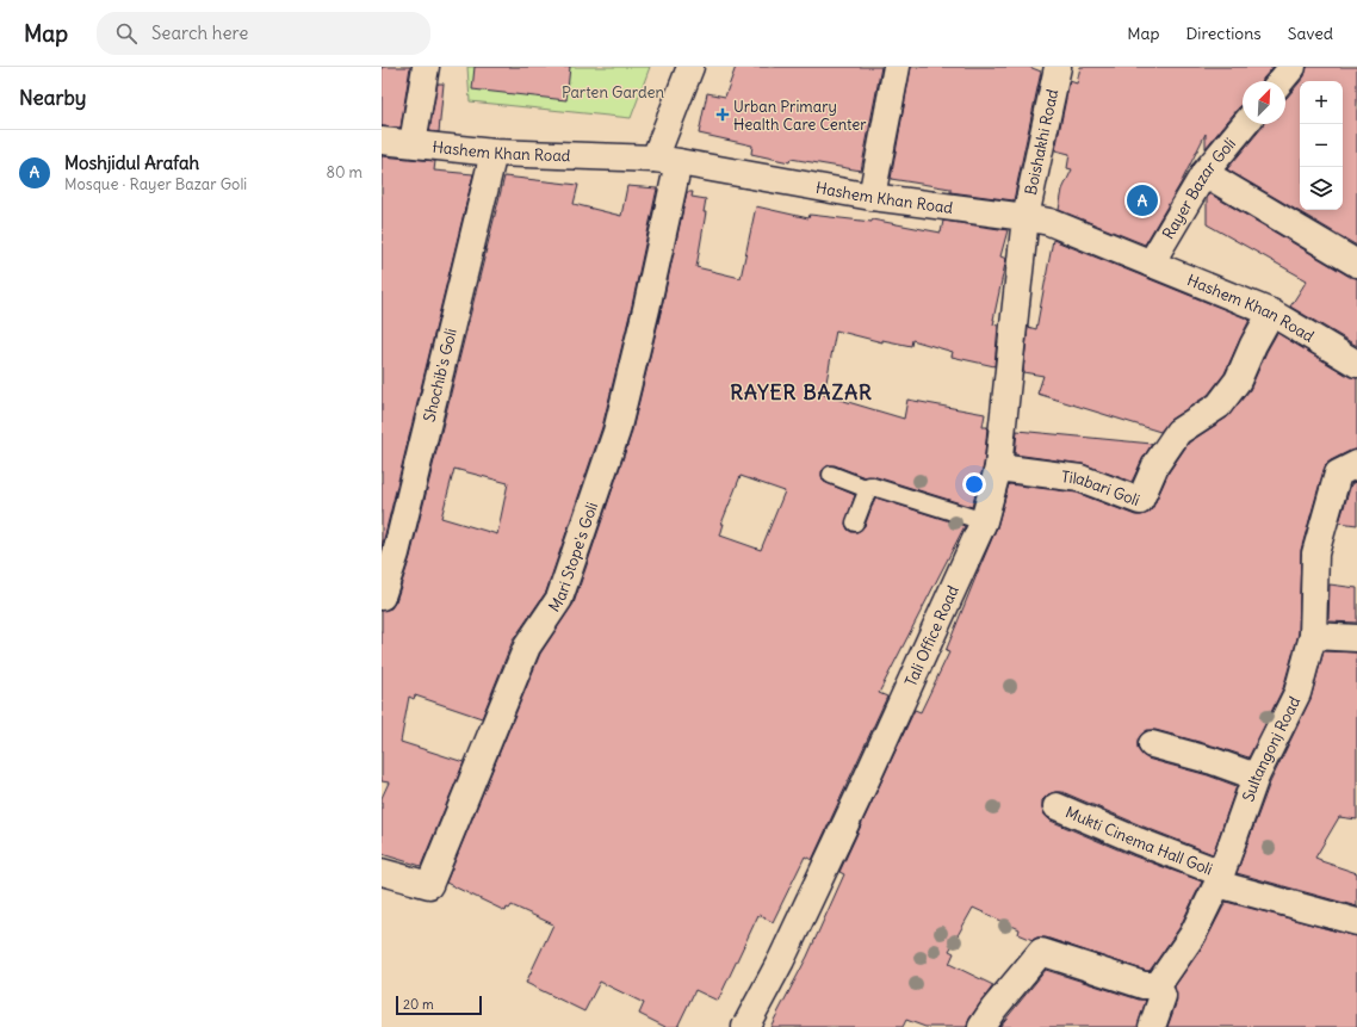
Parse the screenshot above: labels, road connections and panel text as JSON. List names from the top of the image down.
{
  "streets": {
    "street": [
      "Boishakhi Road",
      "Hashem Khan Road",
      "Rayer Bazar Goli",
      "Shochib's Goli",
      "Tilabari Goli",
      "Mari Stope's Goli",
      "Tali Office Road",
      "Sultangonj Road",
      "Mukti Cinema Hall Goli"
    ]
  },
  "crossings": [
    ["Boishakhi Road", "Hashem Khan Road"],
    ["Boishakhi Road", "Tali Office Road"],
    ["Hashem Khan Road", "Rayer Bazar Goli"],
    ["Hashem Khan Road", "Shochib's Goli"],
    ["Hashem Khan Road", "Tilabari Goli"],
    ["Hashem Khan Road", "Mari Stope's Goli"],
    ["Hashem Khan Road", "Tali Office Road"],
    ["Tilabari Goli", "Tali Office Road"],
    ["Sultangonj Road", "Mukti Cinema Hall Goli"]
  ],
  "districts": ["RAYER BAZAR"],
  "parks": ["Parten Garden"],
  "places": {
    "health": ["Urban Primary Health Care Center"]
  },
  "scale_bar": "20 m",
  "north": "top right",
  "page": {
    "header": "Map",
    "search": "Search here",
    "nav": ["Map", "Directions", "Saved"],
    "heading": "Nearby",
    "map_buttons": ["+", "−"],
    "list": [
      {
        "mark": "A",
        "name": "Moshjidul Arafah",
        "note": "Mosque · Rayer Bazar Goli",
        "value": "80 m"
      }
    ],
    "pins": "A",
    "scale": "20 m"
  }
}
